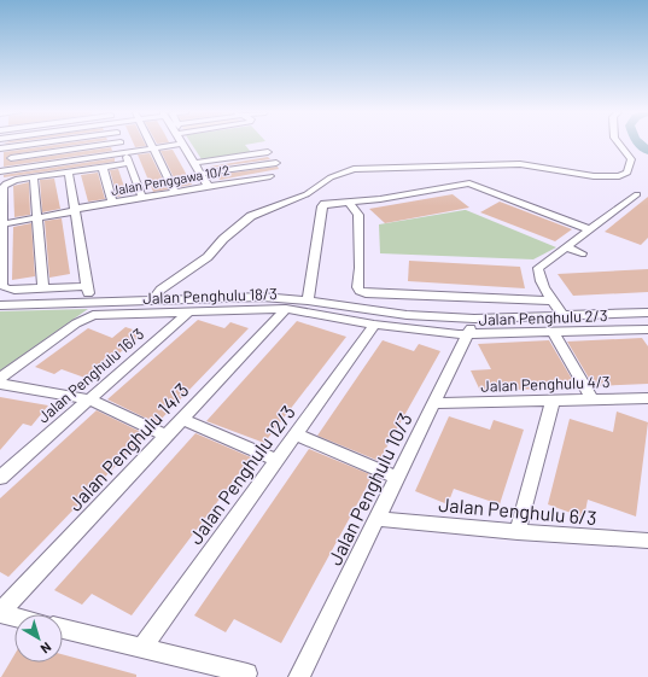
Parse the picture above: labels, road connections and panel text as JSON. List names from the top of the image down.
{
  "streets": {
    "street": [
      "Jalan Penggawa 10/2",
      "Jalan Penghulu 18/3",
      "Jalan Penghulu 2/3",
      "Jalan Penghulu 16/3",
      "Jalan Penghulu 4/3",
      "Jalan Penghulu 14/3",
      "Jalan Penghulu 12/3",
      "Jalan Penghulu 10/3",
      "Jalan Penghulu 6/3"
    ]
  },
  "crossings": [
    ["Jalan Penghulu 18/3", "Jalan Penghulu 2/3"],
    ["Jalan Penghulu 18/3", "Jalan Penghulu 16/3"],
    ["Jalan Penghulu 18/3", "Jalan Penghulu 14/3"],
    ["Jalan Penghulu 18/3", "Jalan Penghulu 12/3"],
    ["Jalan Penghulu 2/3", "Jalan Penghulu 10/3"],
    ["Jalan Penghulu 4/3", "Jalan Penghulu 10/3"],
    ["Jalan Penghulu 10/3", "Jalan Penghulu 6/3"]
  ],
  "north": "bottom right"
}
